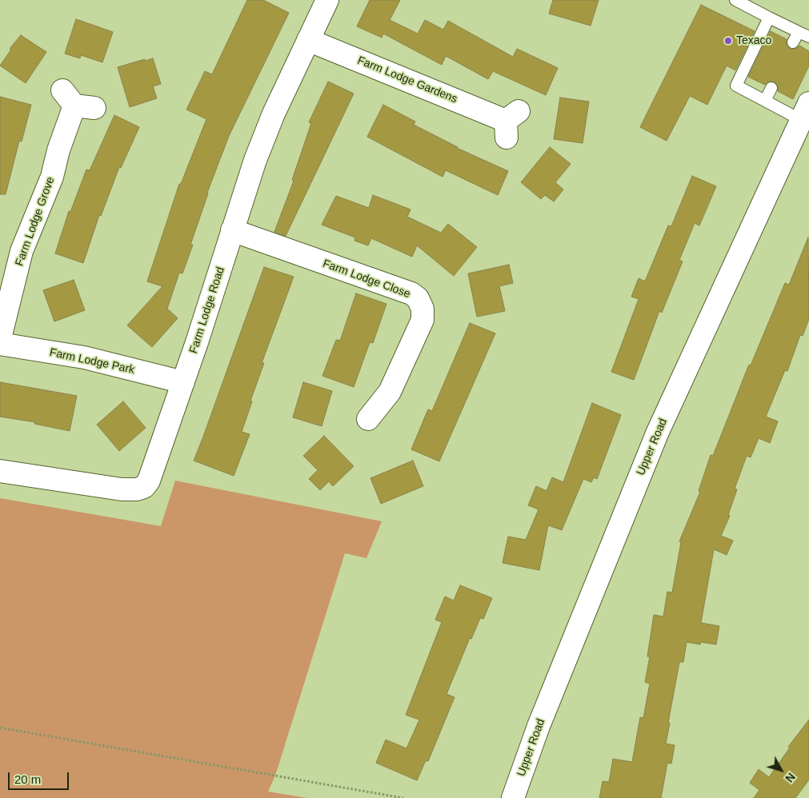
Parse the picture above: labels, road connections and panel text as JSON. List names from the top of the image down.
{
  "streets": {
    "street": [
      "Farm Lodge Gardens",
      "Farm Lodge Grove",
      "Farm Lodge Close",
      "Farm Lodge Road",
      "Farm Lodge Park",
      "Upper Road"
    ]
  },
  "crossings": [
    ["Farm Lodge Gardens", "Farm Lodge Road"],
    ["Farm Lodge Close", "Farm Lodge Road"],
    ["Farm Lodge Road", "Farm Lodge Park"]
  ],
  "places": ["Texaco"],
  "scale_bar": "20 m",
  "north": "bottom right"
}
